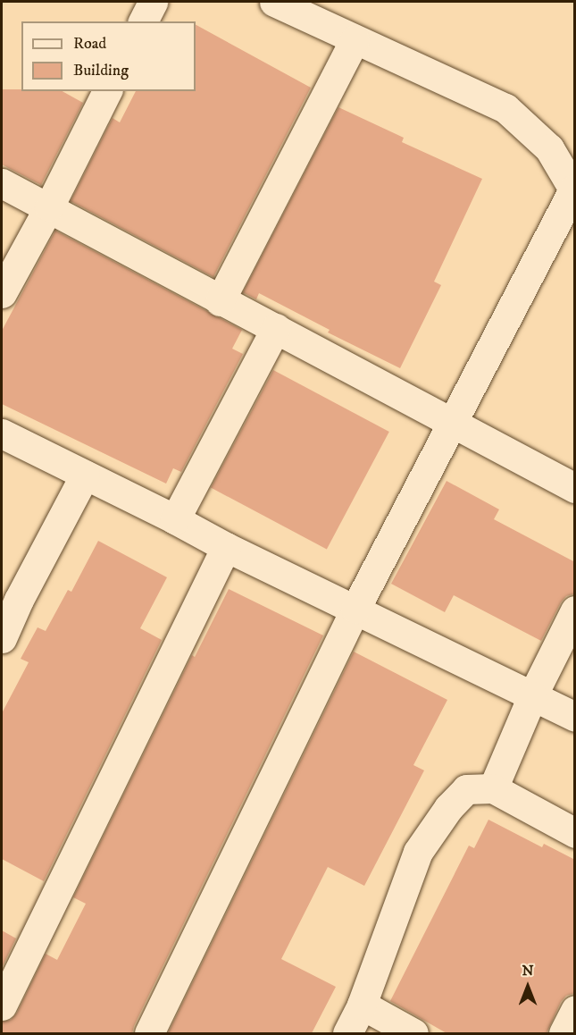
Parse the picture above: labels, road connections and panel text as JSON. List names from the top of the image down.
{
  "legend": ["Road", "Building"],
  "north": "top"
}
